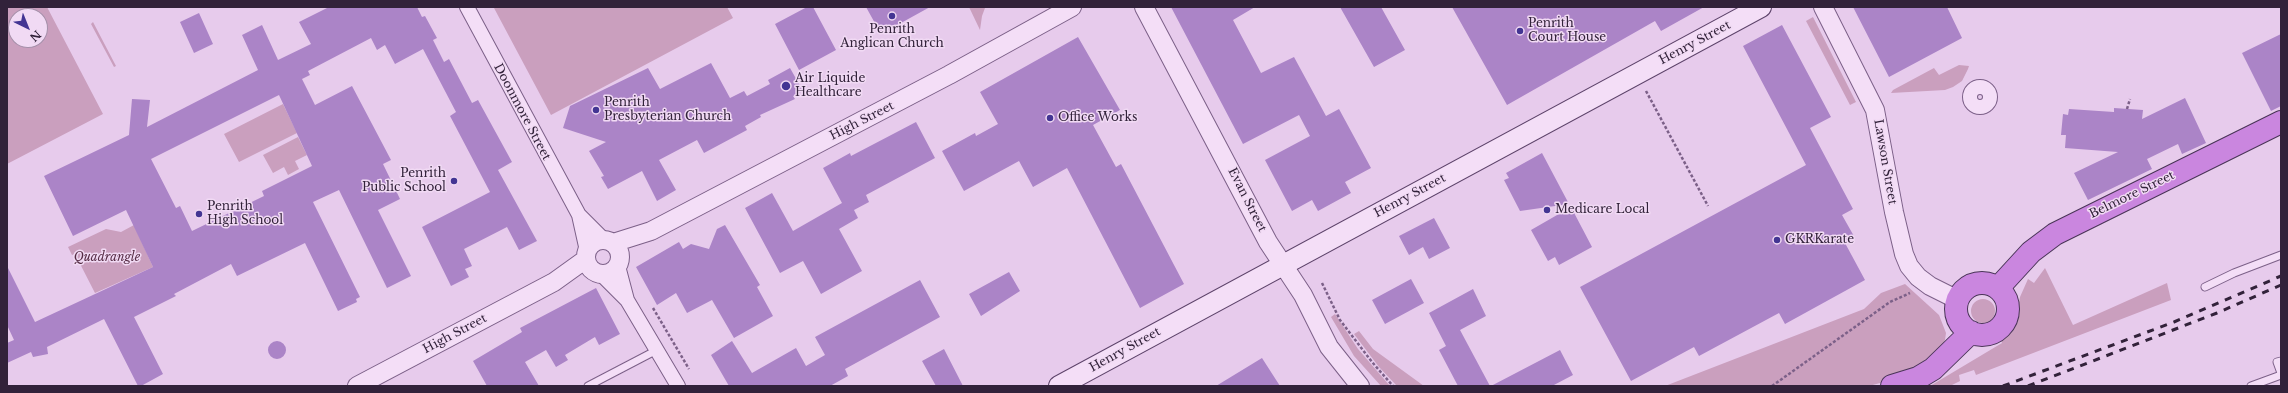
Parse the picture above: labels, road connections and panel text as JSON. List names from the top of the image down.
{
  "streets": {
    "highway": ["Belmore Street"],
    "main road": ["Henry Street"],
    "street": [
      "Doonmore Street",
      "High Street",
      "Lawson Street",
      "Evan Street"
    ]
  },
  "crossings": [
    ["Henry Street", "Evan Street"],
    ["Doonmore Street", "High Street"],
    ["Lawson Street", "Belmore Street"]
  ],
  "parks": ["Quadrangle"],
  "places": [
    "Penrith Anglican Church",
    "Penrith Court House",
    "Air Liquide Healthcare",
    "Penrith Presbyterian Church",
    "Office Works",
    "Penrith Public School",
    "Medicare Local",
    "Penrith High School",
    "GKRKarate"
  ],
  "north": "bottom right"
}
